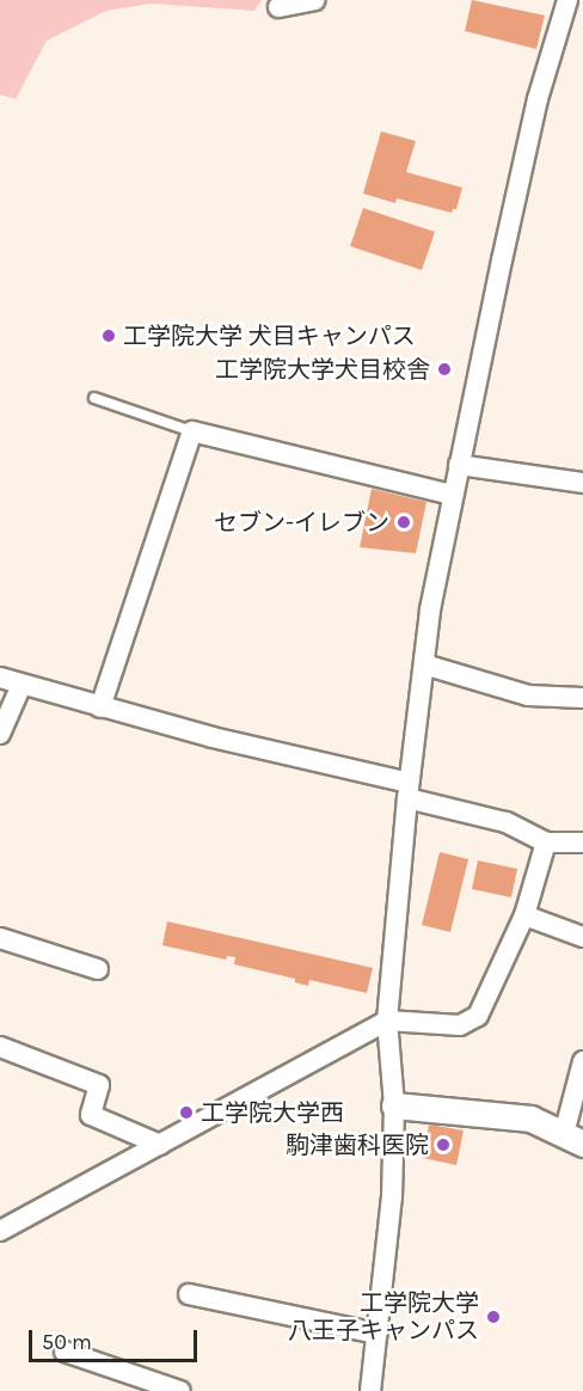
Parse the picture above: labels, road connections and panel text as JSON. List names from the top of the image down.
{
  "places": [
    "工学院大学 犬目キャンパス",
    "工学院大学犬目校舎",
    "セブン-イレブン",
    "工学院大学西",
    "駒津歯科医院",
    "工学院大学 八王子キャンパス"
  ],
  "scale_bar": "50 m"
}
